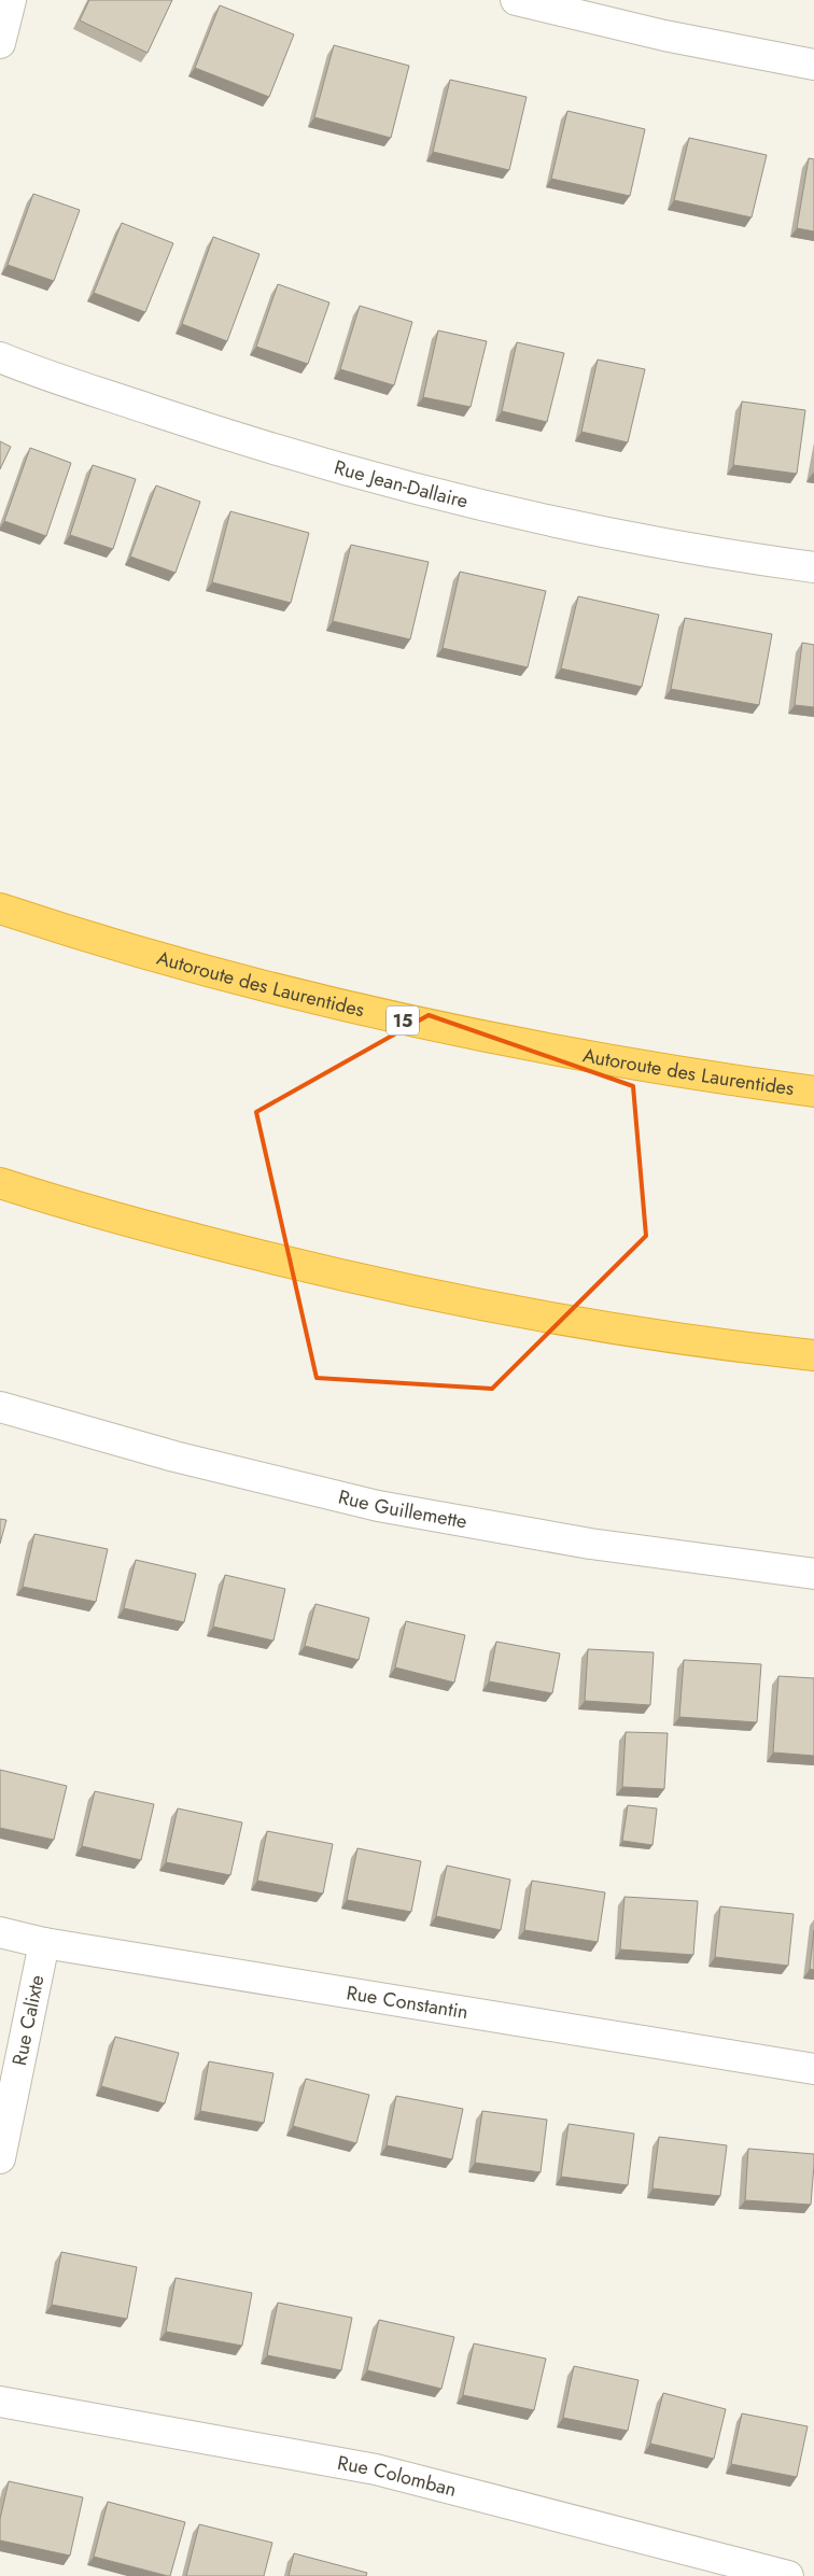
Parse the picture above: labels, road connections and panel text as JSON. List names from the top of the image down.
{
  "streets": {
    "highway": ["Autoroute des Laurentides", "15"],
    "street": [
      "Rue Jean-Dallaire",
      "Rue Guillemette",
      "Rue Constantin",
      "Rue Calixte",
      "Rue Colomban"
    ]
  },
  "crossings": [
    ["Rue Constantin", "Rue Calixte"]
  ]
}
